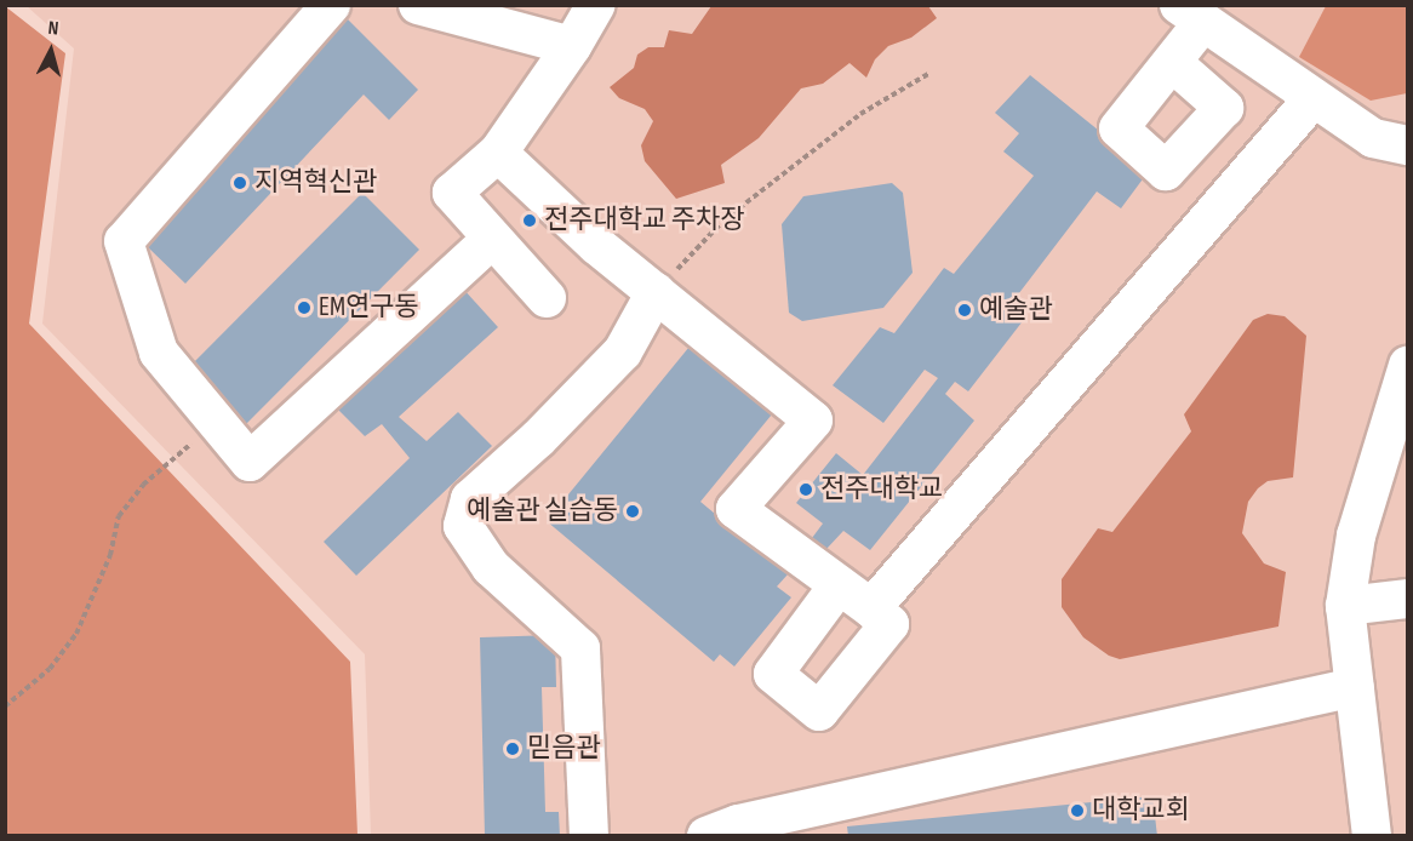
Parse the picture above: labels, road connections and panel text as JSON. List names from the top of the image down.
{
  "places": [
    "지역혁신관",
    "전주대학교 주차장",
    "EM연구동",
    "예술관",
    "전주대학교",
    "예술관 실습동",
    "믿음관",
    "대학교회"
  ],
  "north": "top"
}
